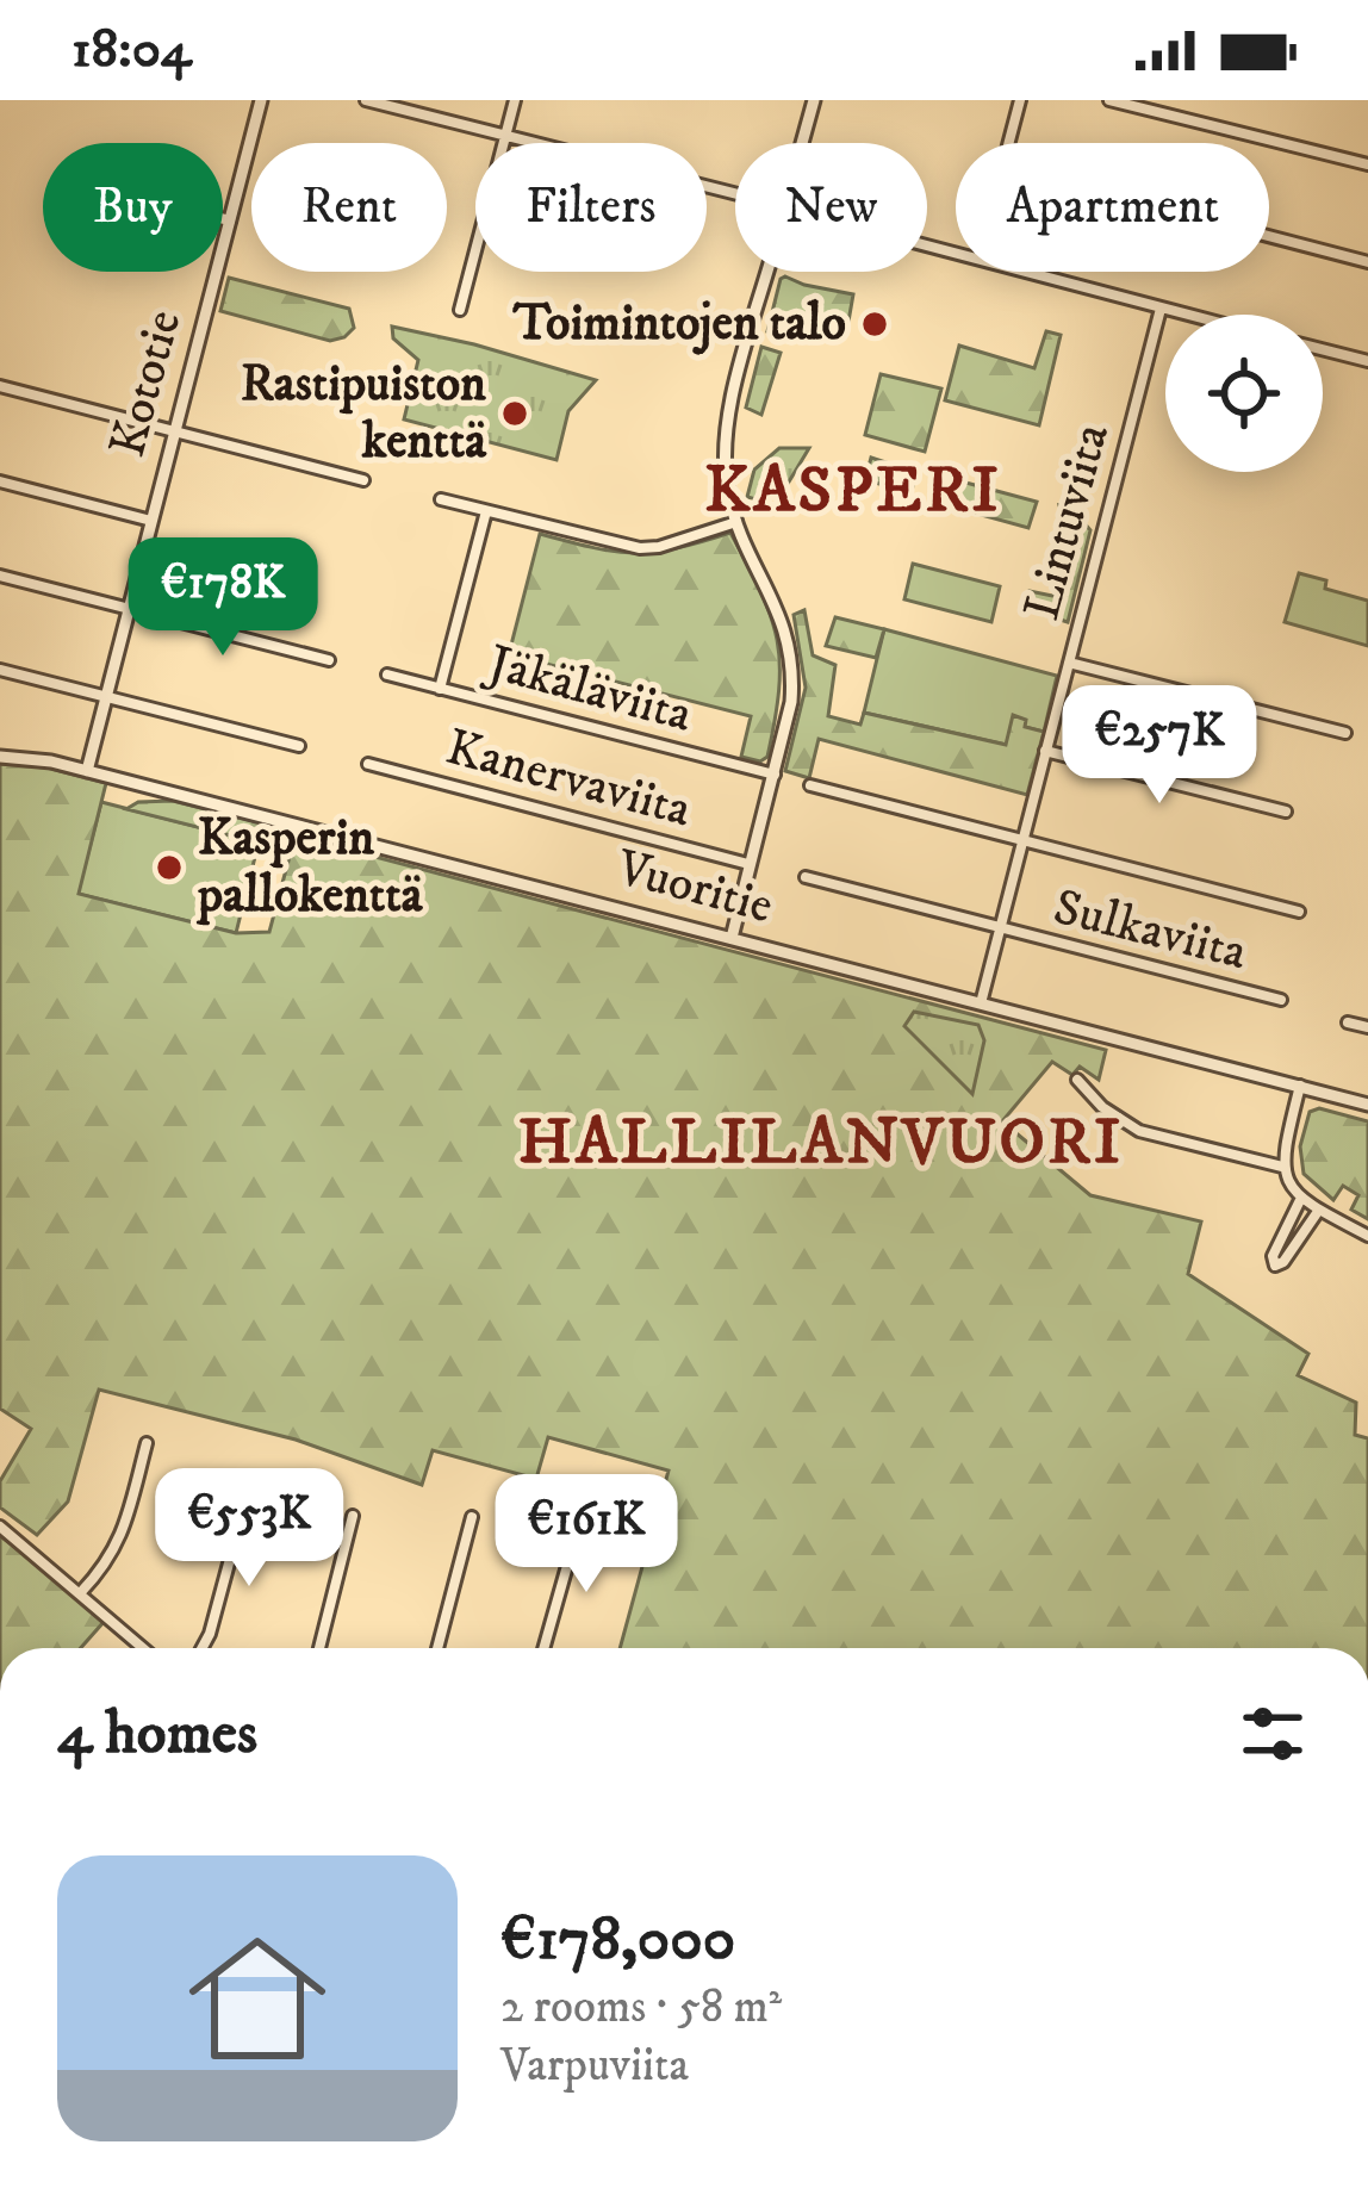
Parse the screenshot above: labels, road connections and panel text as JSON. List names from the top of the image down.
{
  "streets": {
    "street": [
      "Kototie",
      "Lintuviita",
      "Jäkäläviita",
      "Kanervaviita",
      "Vuoritie",
      "Sulkaviita"
    ]
  },
  "crossings": [
    ["Kototie", "Vuoritie"],
    ["Lintuviita", "Vuoritie"],
    ["Lintuviita", "Sulkaviita"]
  ],
  "districts": ["KASPERI", "HALLILANVUORI"],
  "places": ["Toimintojen talo", "Rastipuiston kenttä", "Kasperin pallokenttä"],
  "page": {
    "status": "18:04",
    "chip": [
      "Buy",
      "Rent",
      "Filters",
      "New",
      "Apartment"
    ],
    "price": [
      "€178K",
      "€257K",
      "€553K",
      "€161K"
    ],
    "heading": "4 homes",
    "list": [
      {
        "name": "€178,000",
        "note": "2 rooms · 58 m² · Varpuviita"
      }
    ]
  }
}
